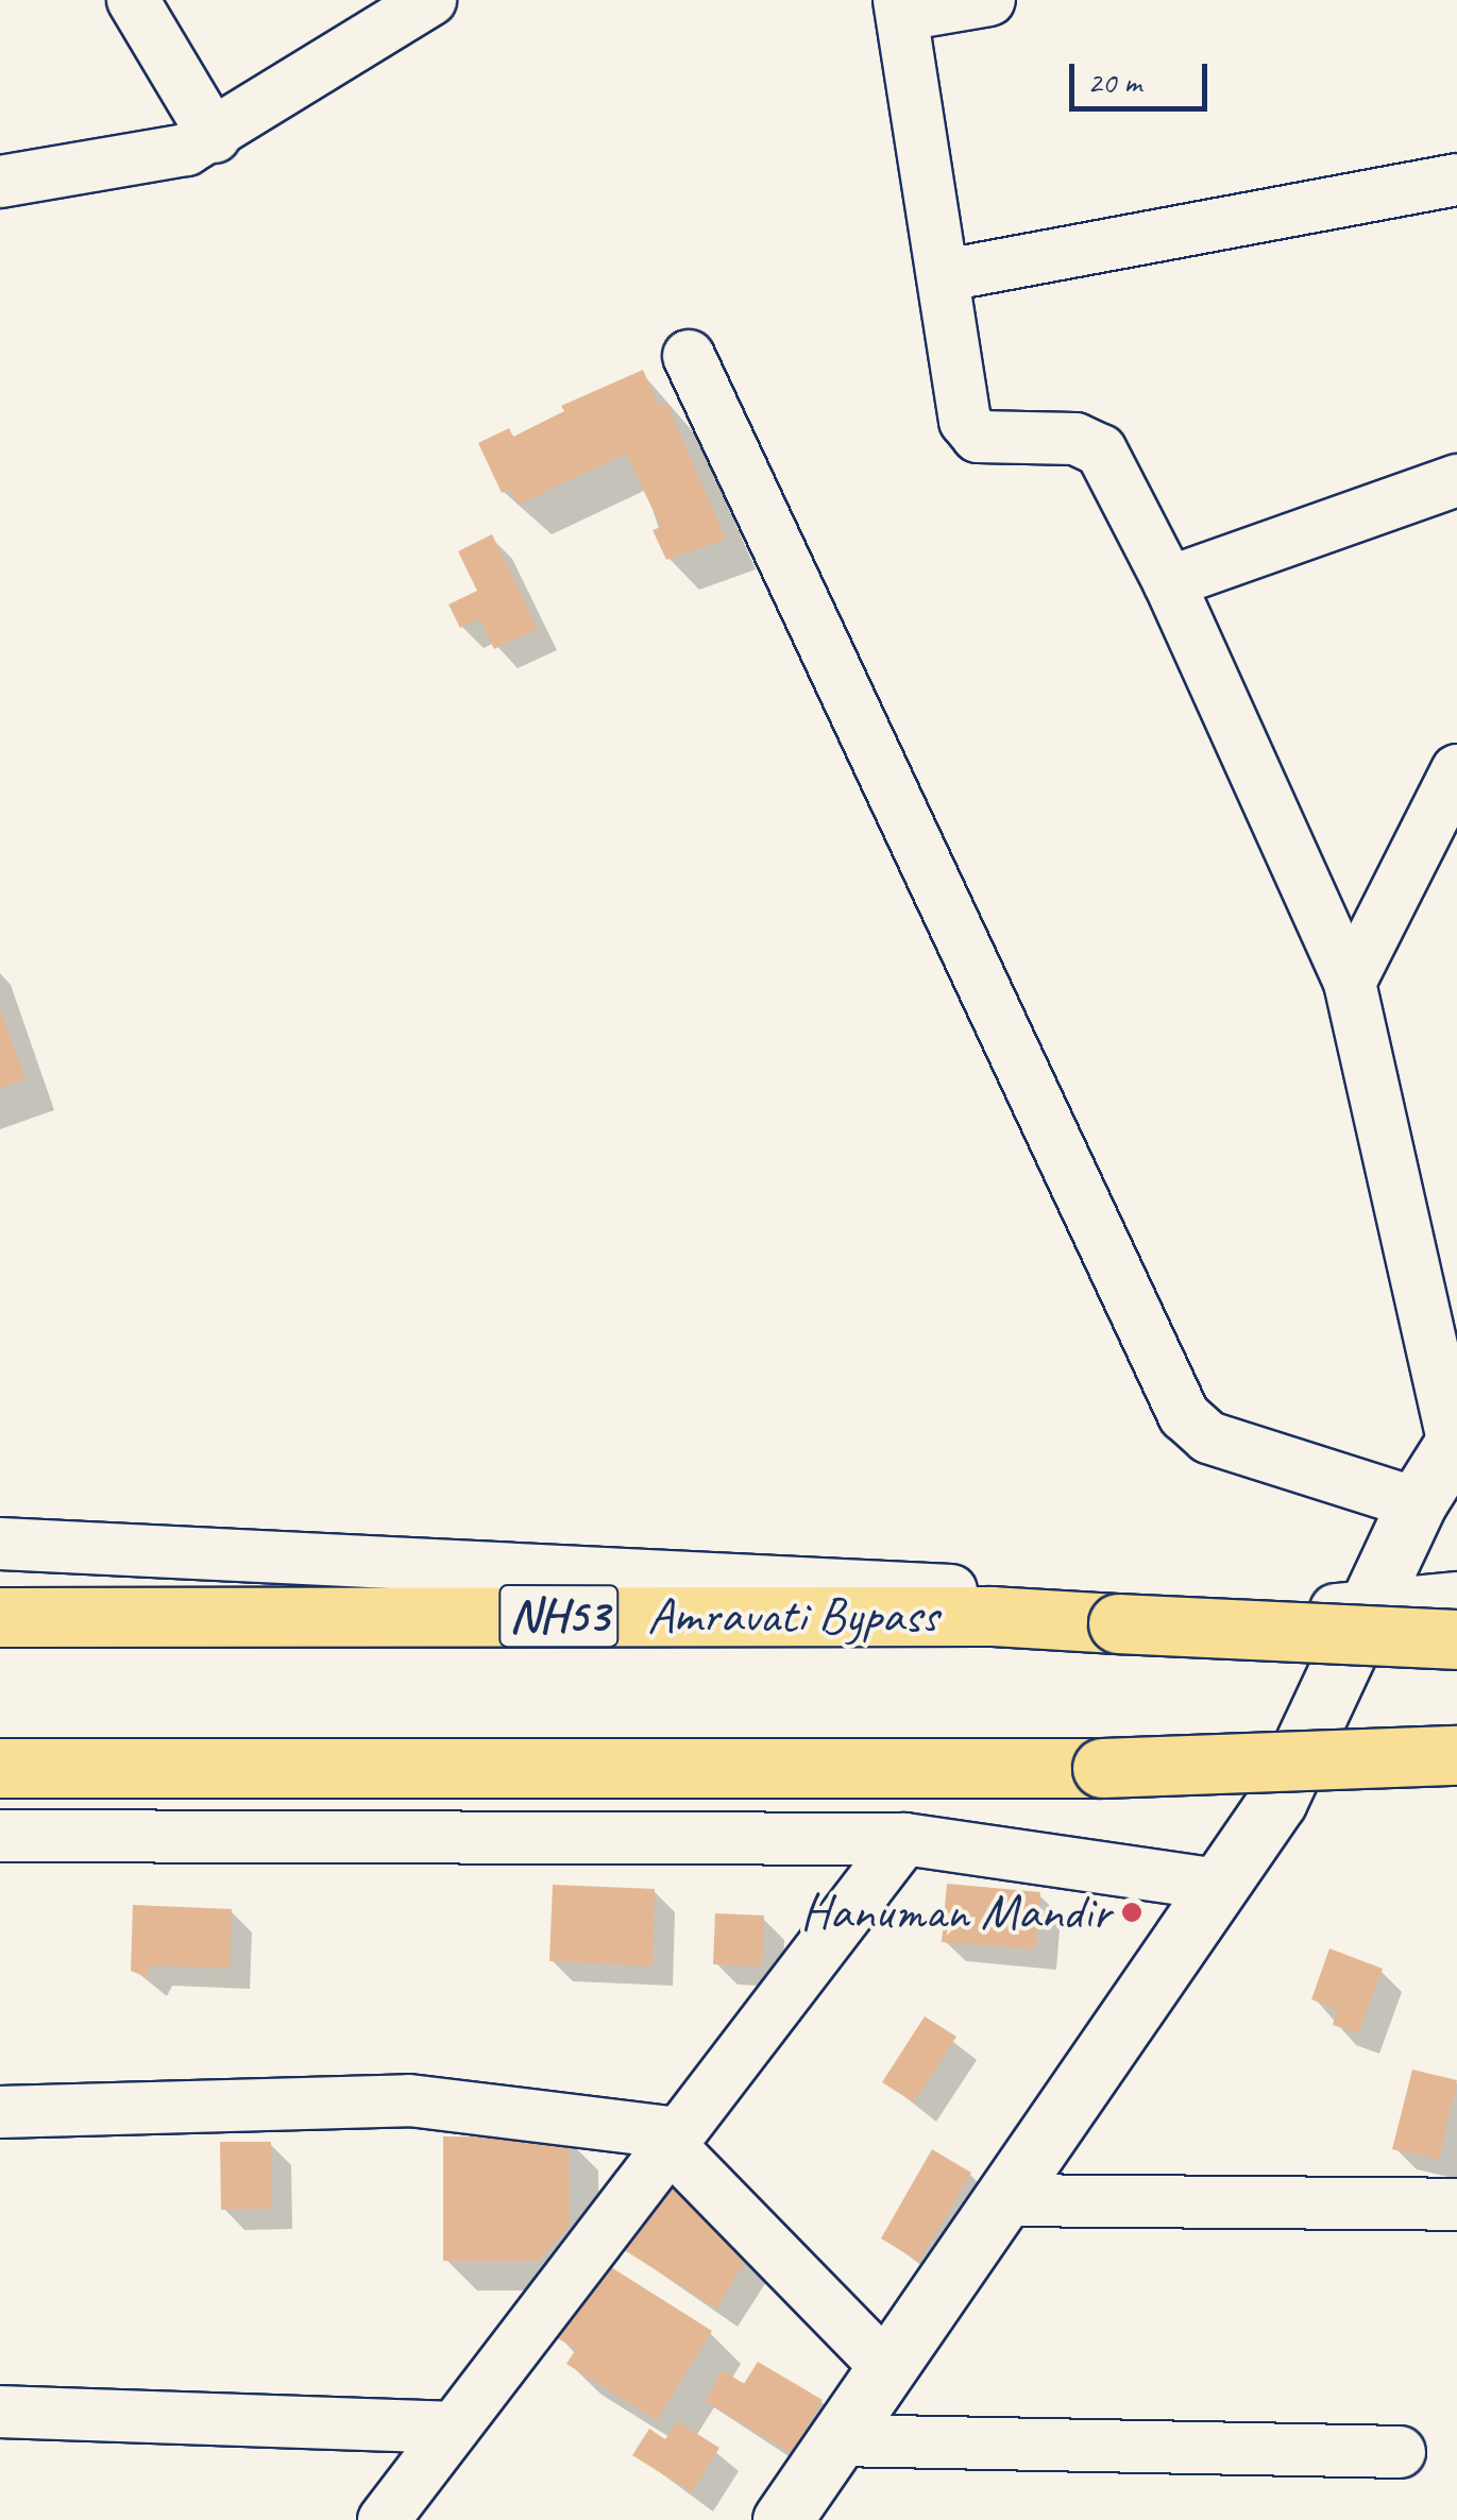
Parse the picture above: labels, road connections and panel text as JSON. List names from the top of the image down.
{
  "streets": {
    "highway": ["NH53", "Amravati Bypass"]
  },
  "places": ["Hanuman Mandir"],
  "scale_bar": "20 m"
}
